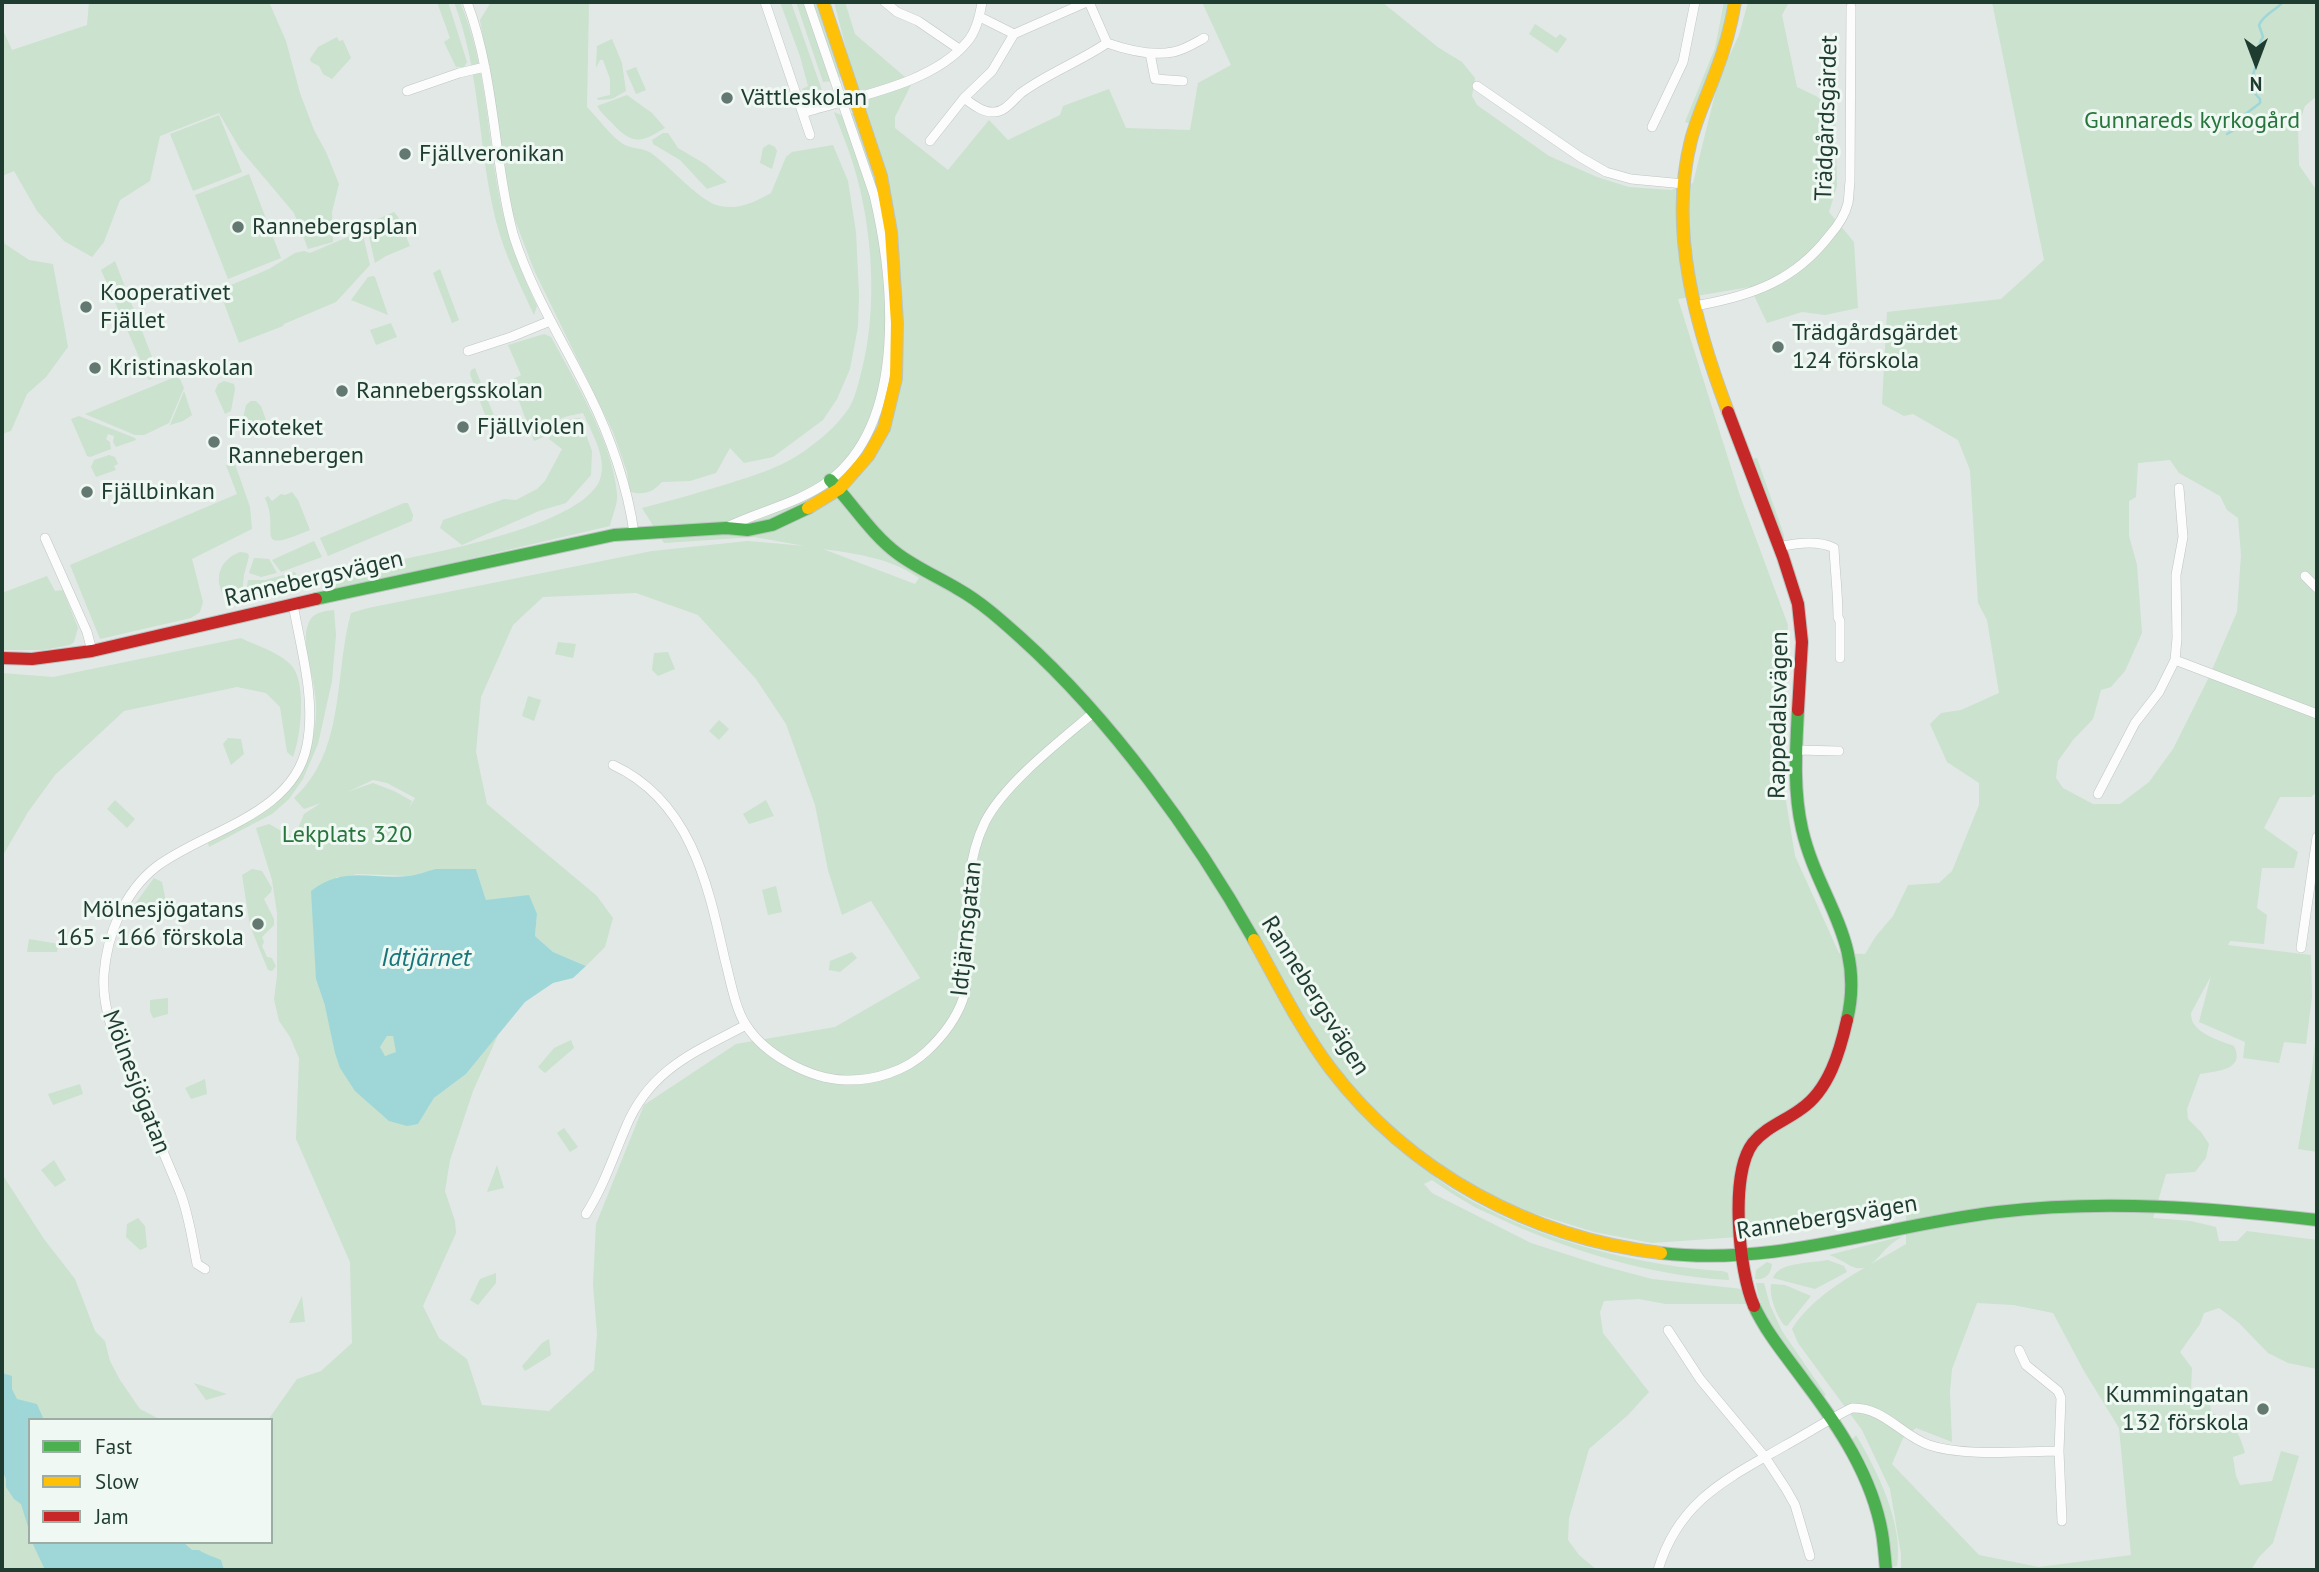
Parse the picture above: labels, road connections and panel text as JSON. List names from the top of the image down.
{
  "streets": {
    "street": [
      "Trädgårdsgärdet",
      "Rannebergsvägen",
      "Rappedalsvägen",
      "Idtjärnsgatan",
      "Mölnesjögatan"
    ]
  },
  "crossings": [
    ["Trädgårdsgärdet", "Rappedalsvägen"],
    ["Rannebergsvägen", "Rappedalsvägen"],
    ["Rannebergsvägen", "Idtjärnsgatan"],
    ["Rannebergsvägen", "Mölnesjögatan"]
  ],
  "water": ["Idtjärnet"],
  "parks": ["Gunnareds kyrkogård", "Lekplats 320"],
  "places": [
    "Vättleskolan",
    "Fjällveronikan",
    "Rannebergsplan",
    "Kooperativet Fjället",
    "Trädgårdsgärdet 124 förskola",
    "Kristinaskolan",
    "Rannebergsskolan",
    "Fjällviolen",
    "Fixoteket Rannebergen",
    "Fjällbinkan",
    "Mölnesjögatans 165 - 166 förskola",
    "Kummingatan 132 förskola"
  ],
  "legend": ["Fast", "Slow", "Jam"],
  "north": "bottom"
}
